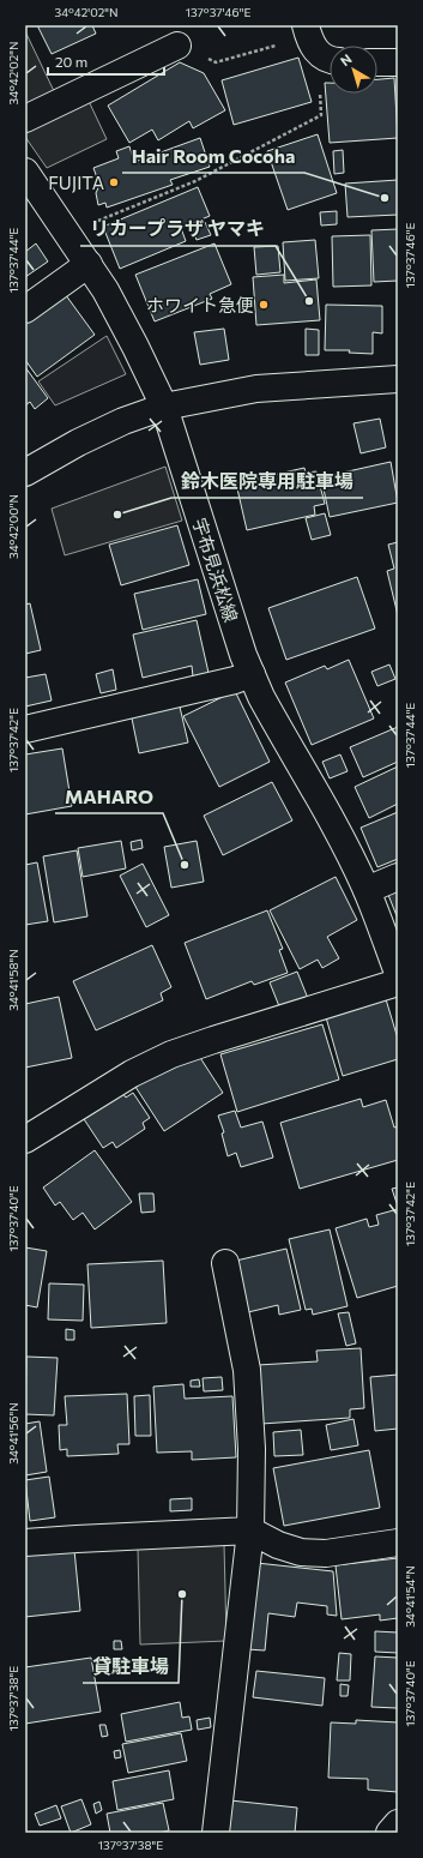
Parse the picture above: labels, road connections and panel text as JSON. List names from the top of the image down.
{
  "streets": {
    "street": ["宇布見浜松線"]
  },
  "places": [
    "FUJITA",
    "Hair Room Cocoha",
    "リカープラザ ヤマキ",
    "ホワイト急便",
    "鈴木医院専用駐車場",
    "MAHARO",
    "貸駐車場"
  ],
  "scale_bar": "20 m",
  "north": "top left",
  "coordinates": [
    "34°42'02\"N",
    "137°37'46\"E",
    "137°37'44\"E",
    "34°42'00\"N",
    "137°37'42\"E",
    "34°41'58\"N",
    "137°37'40\"E",
    "34°41'56\"N",
    "34°41'54\"N",
    "137°37'38\"E"
  ]
}
